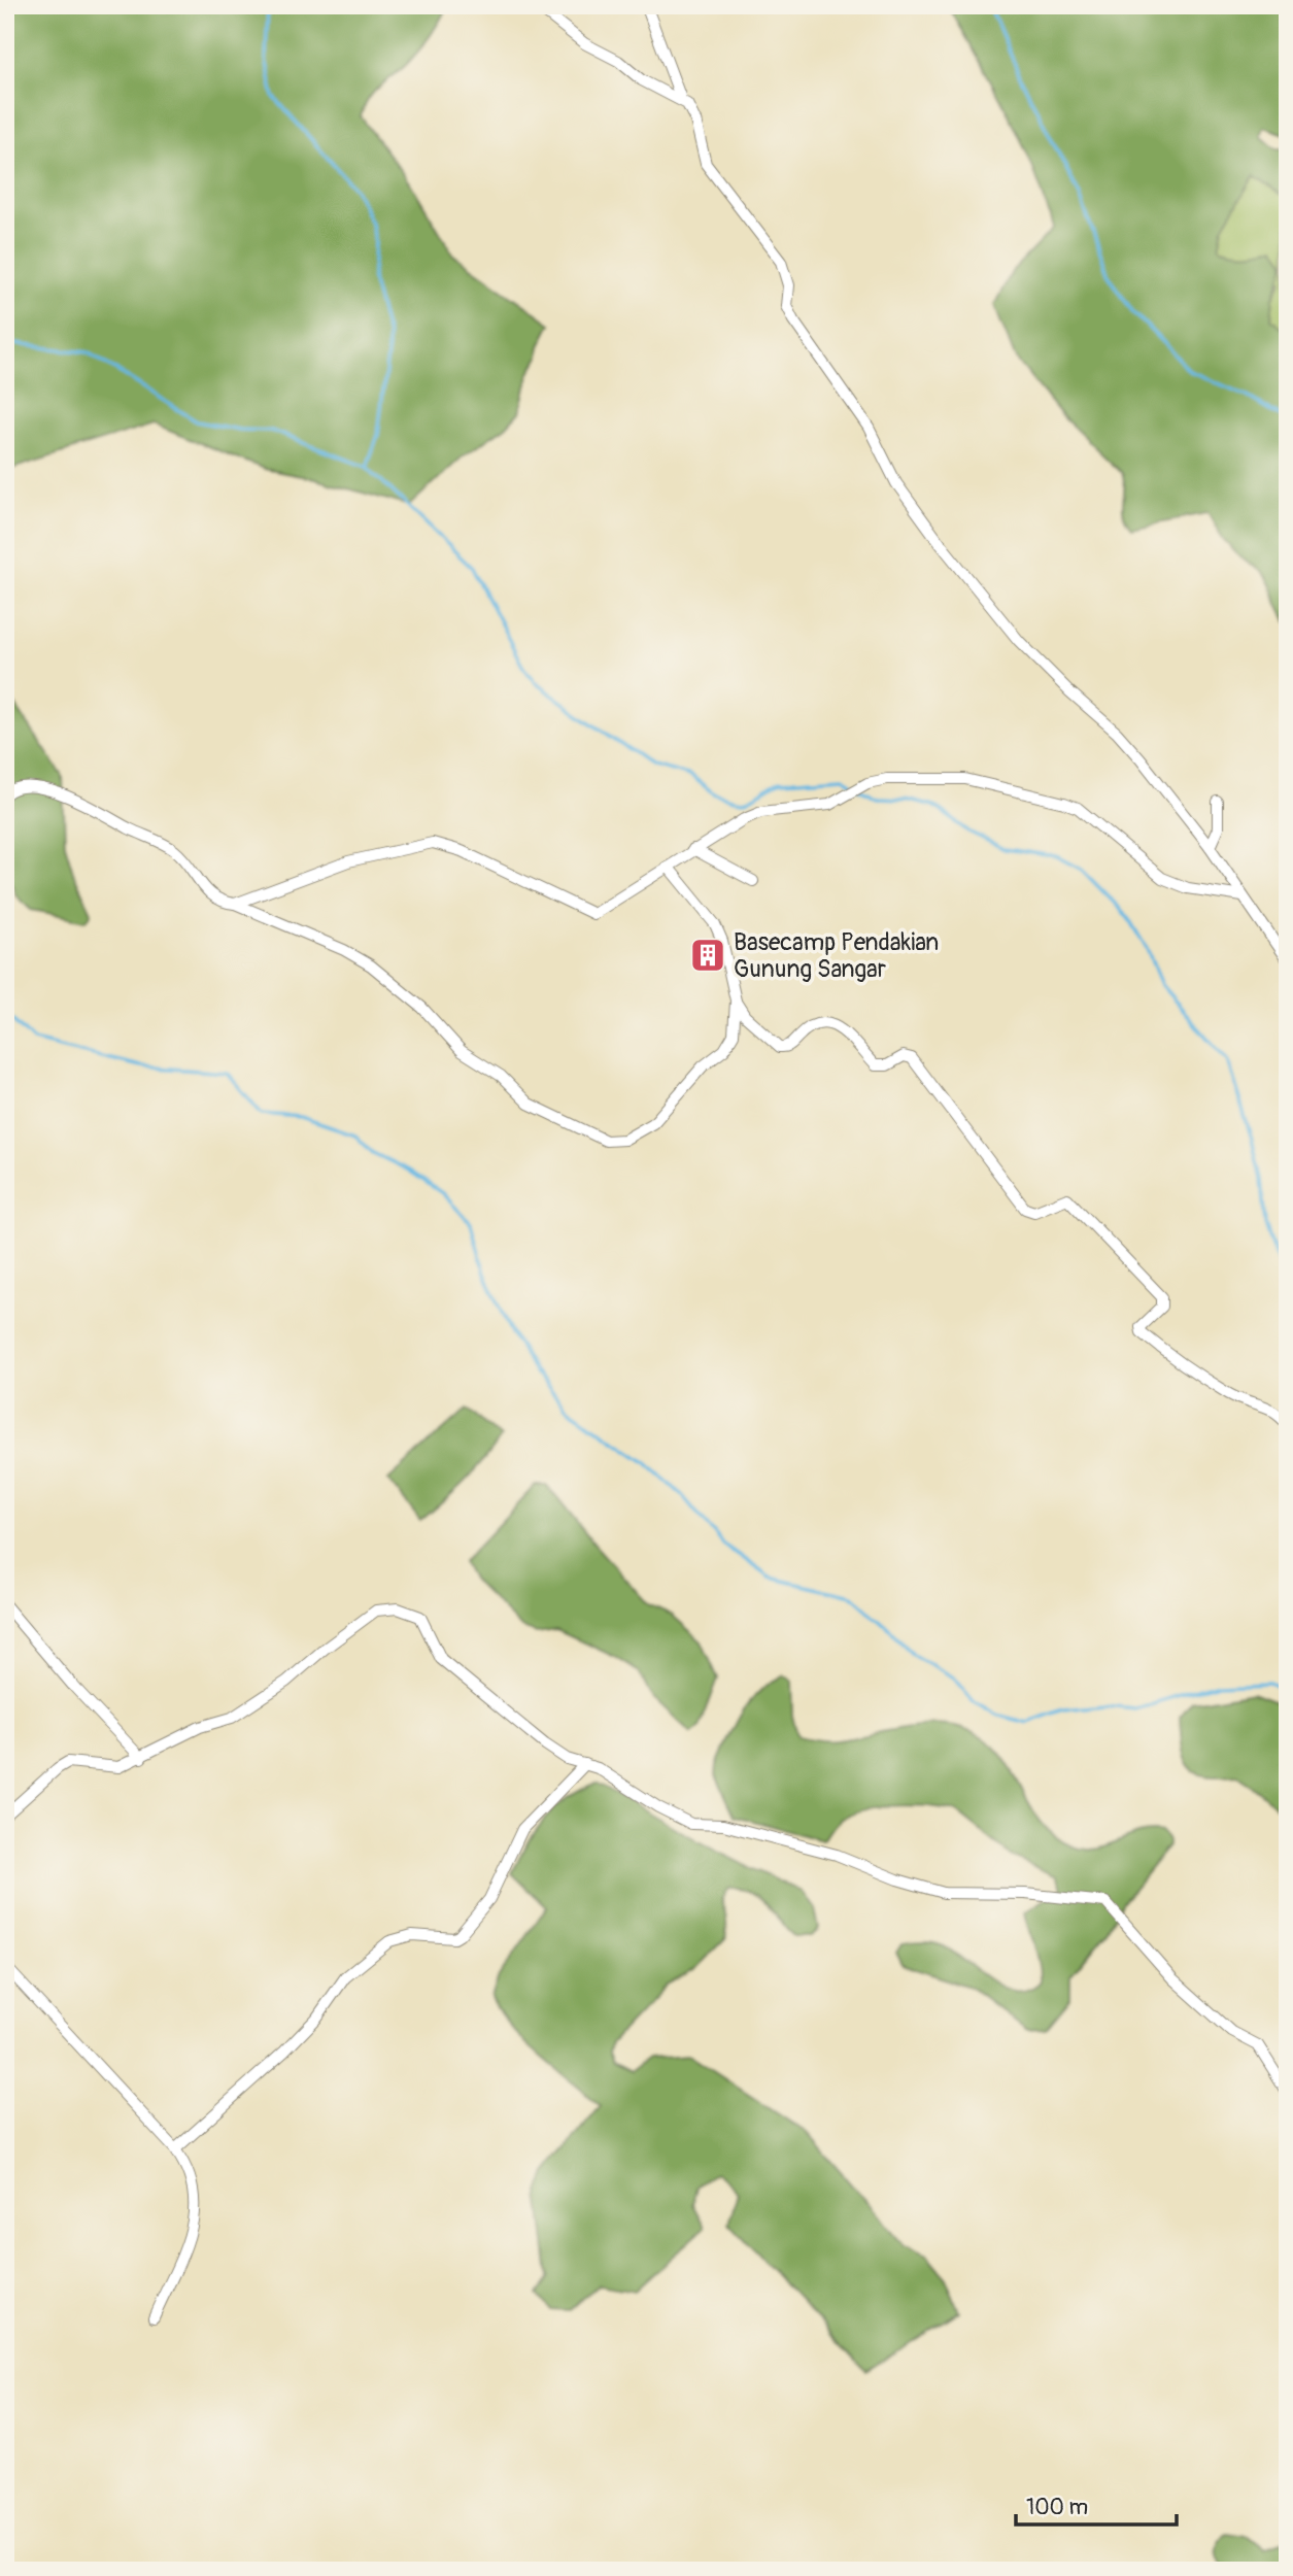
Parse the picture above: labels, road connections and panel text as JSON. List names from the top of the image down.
{
  "places": {
    "building": ["Basecamp Pendakian Gunung Sangar"]
  },
  "scale_bar": "100 m"
}
